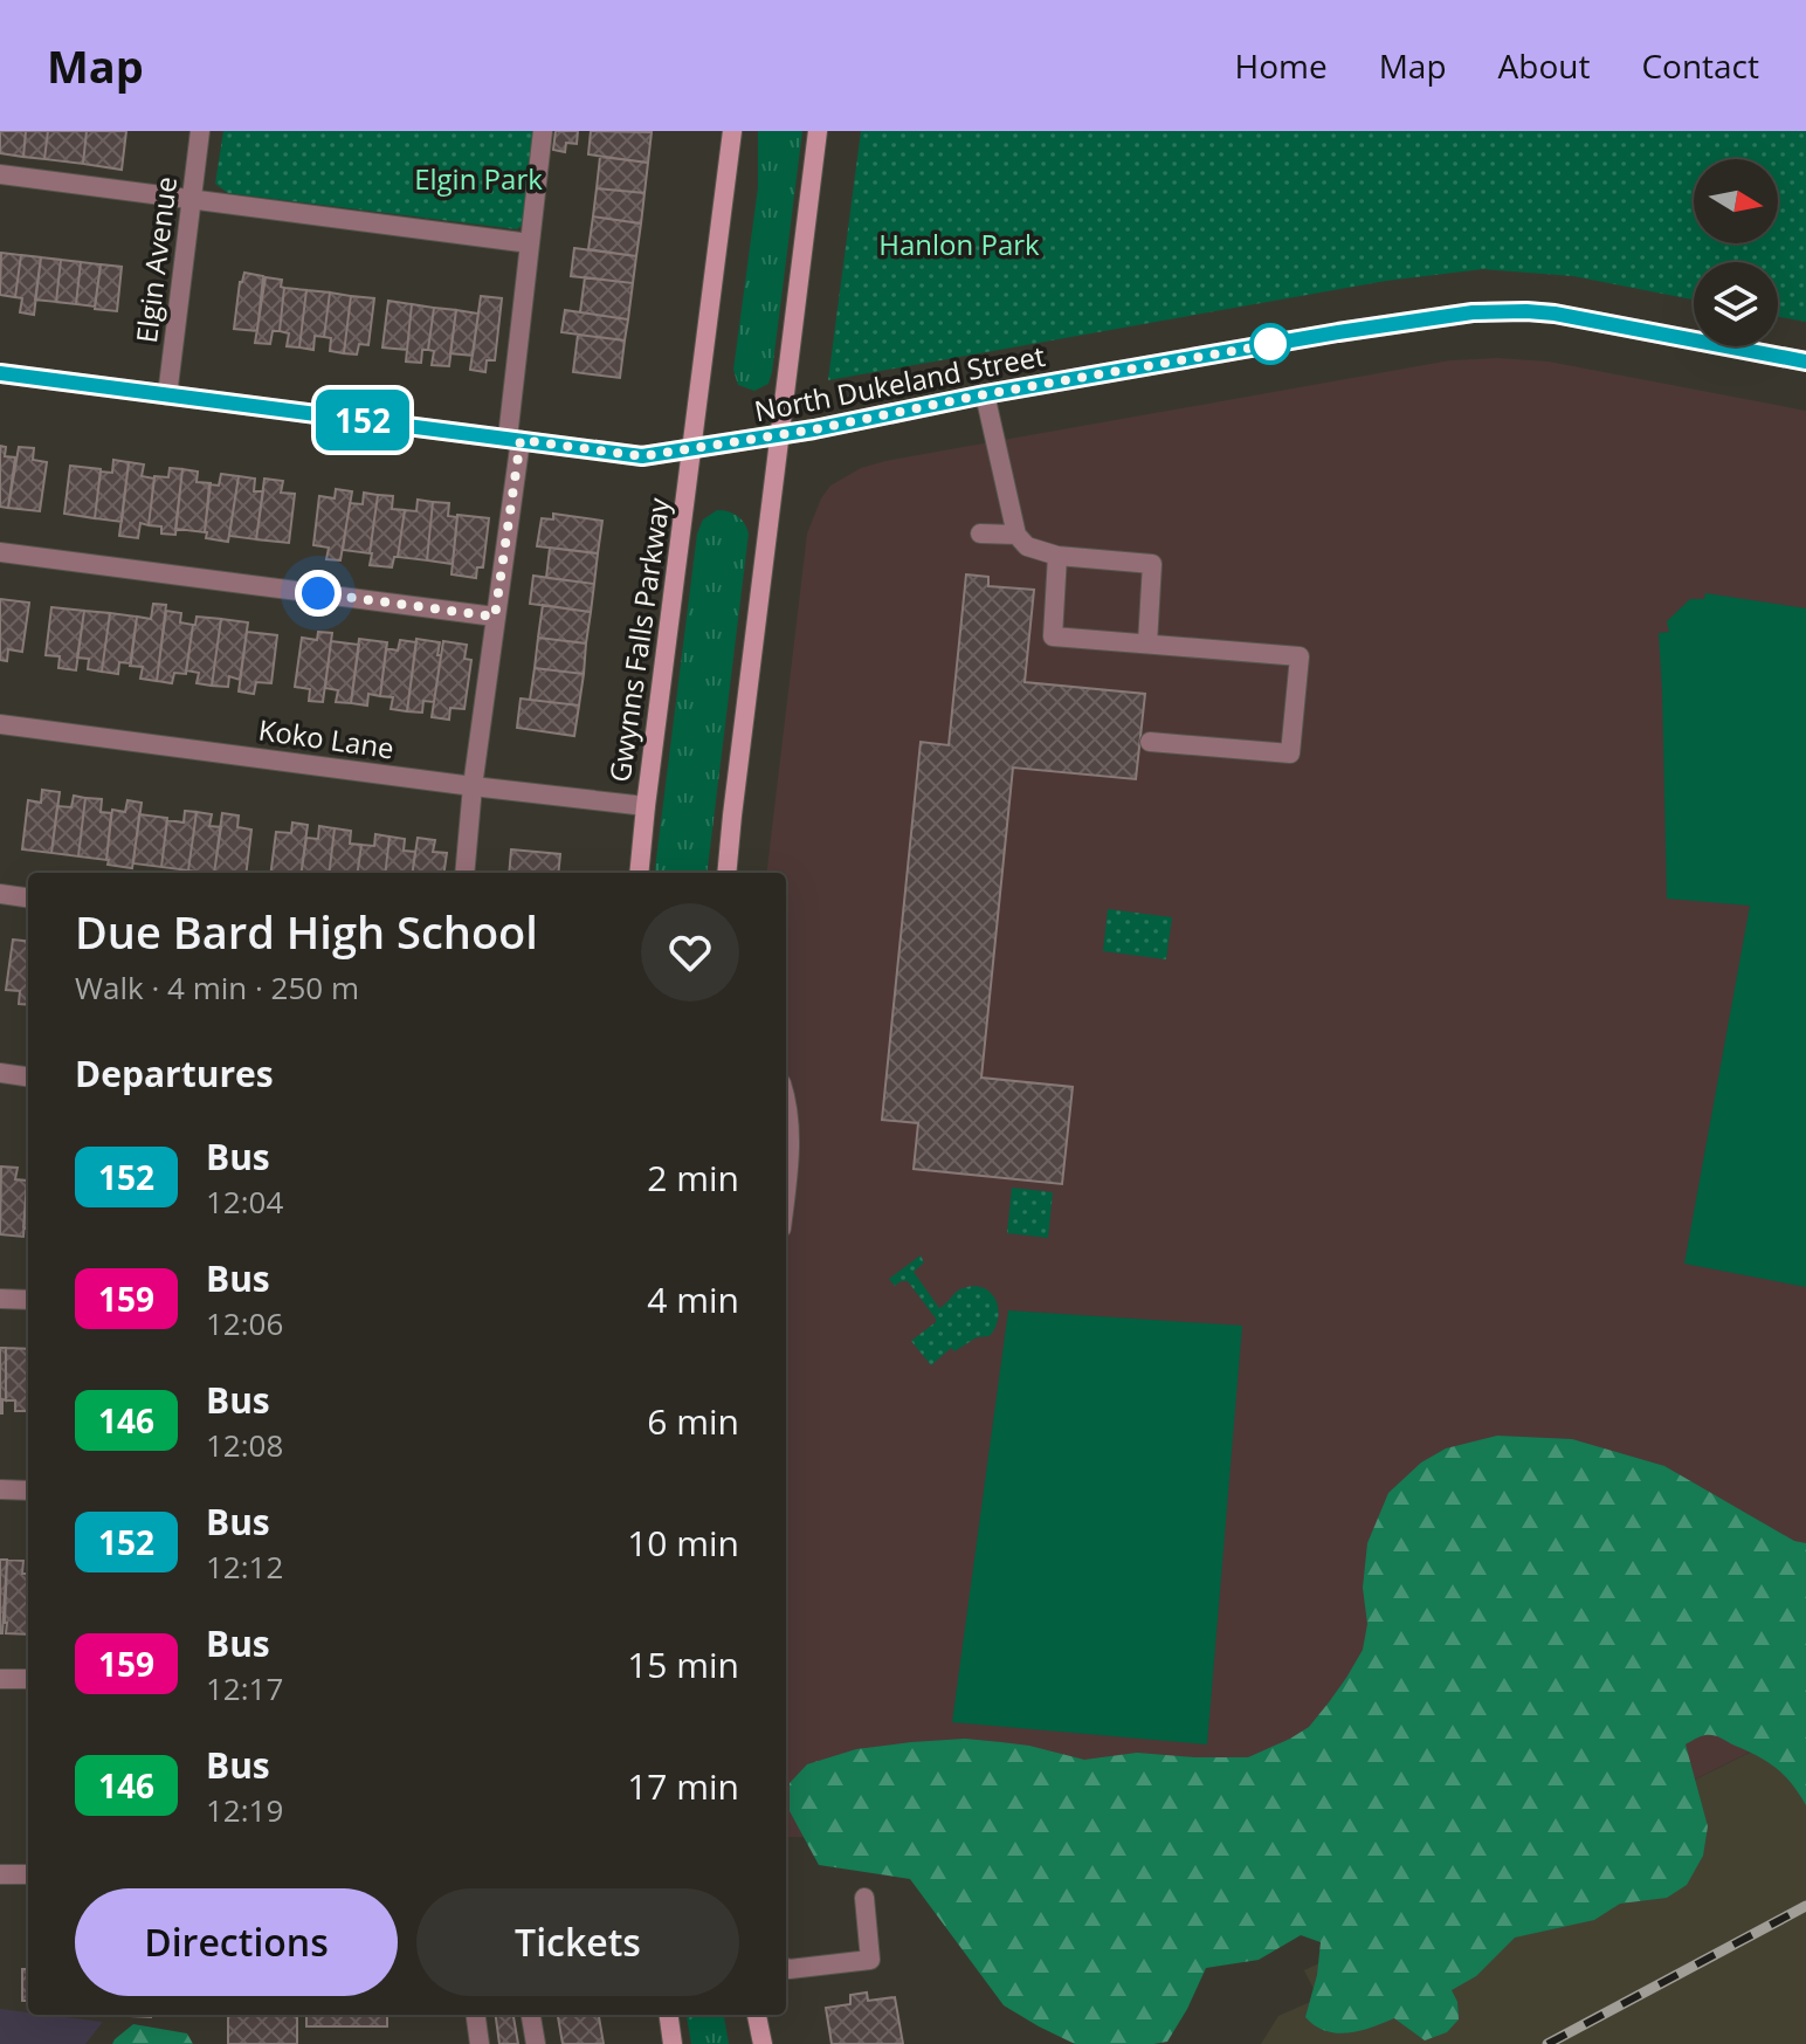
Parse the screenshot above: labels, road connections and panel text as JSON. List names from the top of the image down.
{
  "streets": {
    "street": [
      "Elgin Avenue",
      "North Dukeland Street",
      "Gwynns Falls Parkway",
      "Koko Lane"
    ]
  },
  "crossings": [
    ["Elgin Avenue", "North Dukeland Street"],
    ["North Dukeland Street", "Gwynns Falls Parkway"],
    ["Gwynns Falls Parkway", "Koko Lane"]
  ],
  "parks": ["Elgin Park", "Hanlon Park"],
  "lines": ["bus line 152"],
  "north": "right",
  "page": {
    "header": "Map",
    "nav": [
      "Home",
      "Map",
      "About",
      "Contact"
    ],
    "on_map": "152",
    "heading": [
      ["Due Bard High School", "Walk · 4 min · 250 m"],
      "Departures"
    ],
    "list": [
      {
        "mark": "152",
        "name": "Bus",
        "note": "12:04",
        "value": "2 min"
      },
      {
        "mark": "159",
        "name": "Bus",
        "note": "12:06",
        "value": "4 min"
      },
      {
        "mark": "146",
        "name": "Bus",
        "note": "12:08",
        "value": "6 min"
      },
      {
        "mark": "152",
        "name": "Bus",
        "note": "12:12",
        "value": "10 min"
      },
      {
        "mark": "159",
        "name": "Bus",
        "note": "12:17",
        "value": "15 min"
      },
      {
        "mark": "146",
        "name": "Bus",
        "note": "12:19",
        "value": "17 min"
      }
    ],
    "buttons": ["Directions", "Tickets"]
  }
}
